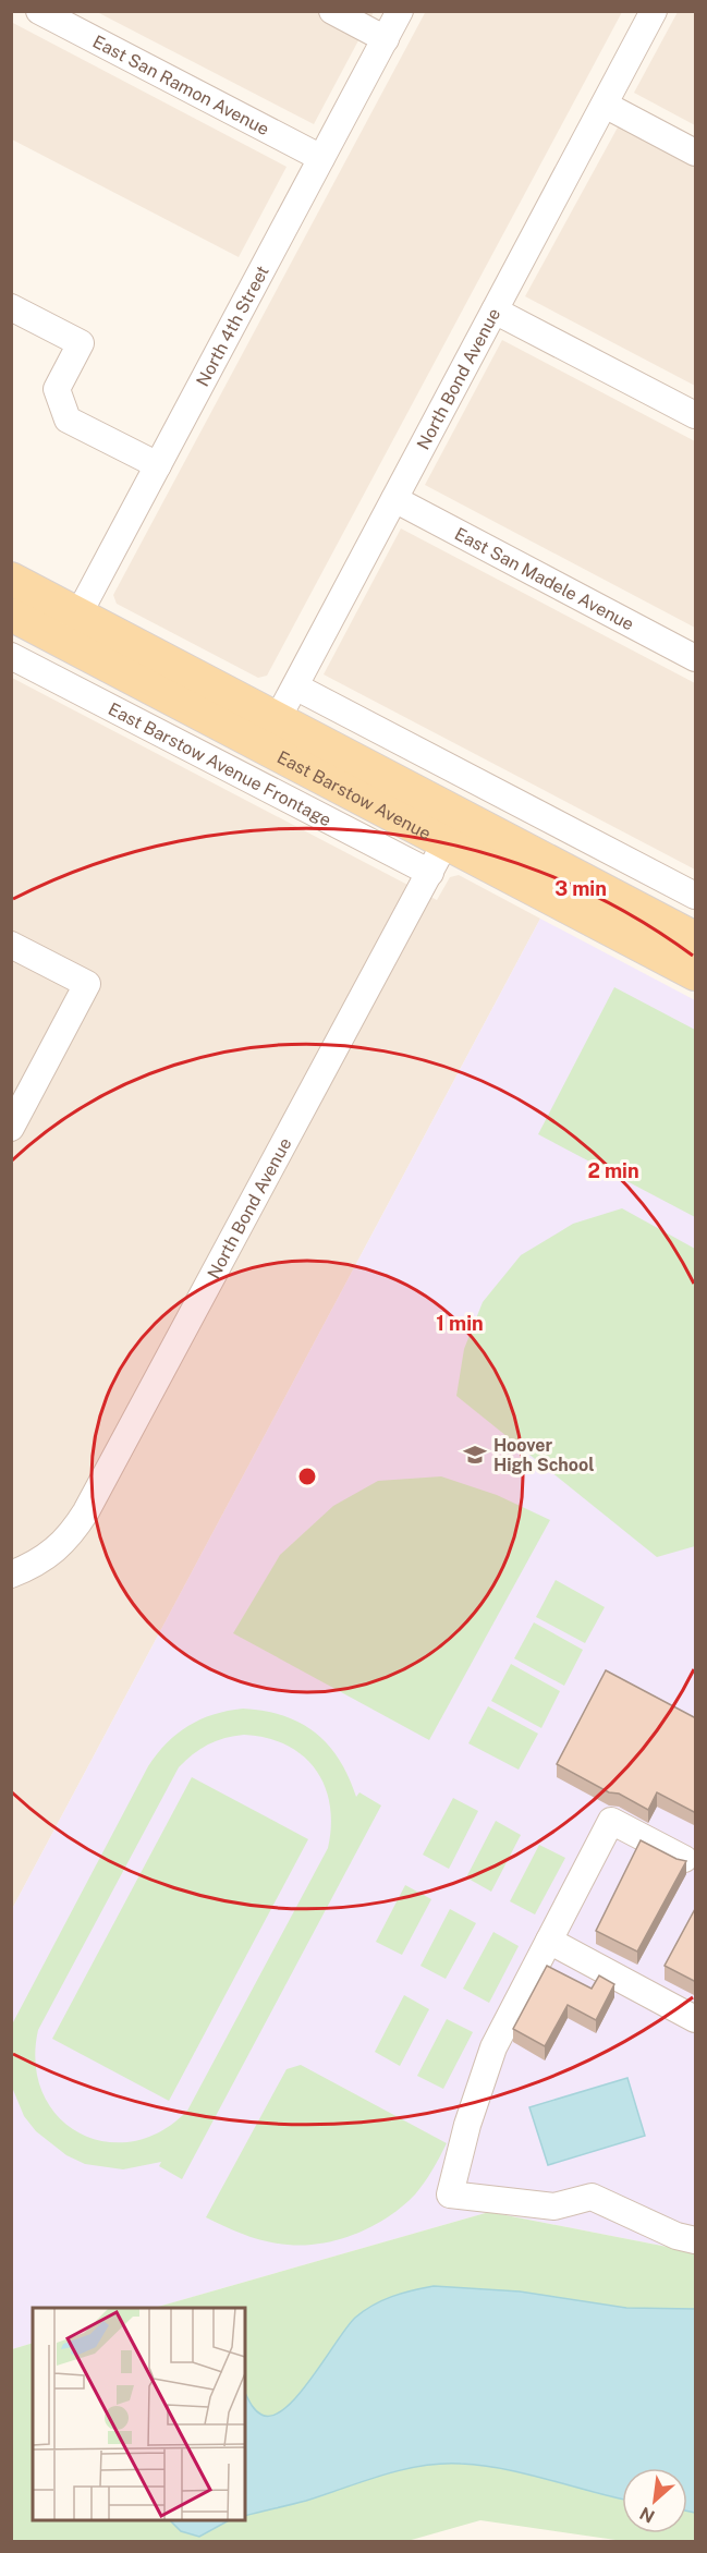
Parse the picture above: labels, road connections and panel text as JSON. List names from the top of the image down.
{
  "streets": {
    "main road": ["East Barstow Avenue"],
    "street": [
      "East San Ramon Avenue",
      "North 4th Street",
      "North Bond Avenue",
      "East San Madele Avenue",
      "East Barstow Avenue Frontage"
    ]
  },
  "crossings": [
    ["East San Ramon Avenue", "North 4th Street"],
    ["North 4th Street", "East Barstow Avenue"],
    ["North Bond Avenue", "East San Madele Avenue"],
    ["North Bond Avenue", "East Barstow Avenue Frontage"],
    ["North Bond Avenue", "East Barstow Avenue"]
  ],
  "places": {
    "school or university": ["Hoover High School"]
  },
  "north": "bottom left",
  "rings": ["3 min", "2 min", "1 min"]
}
